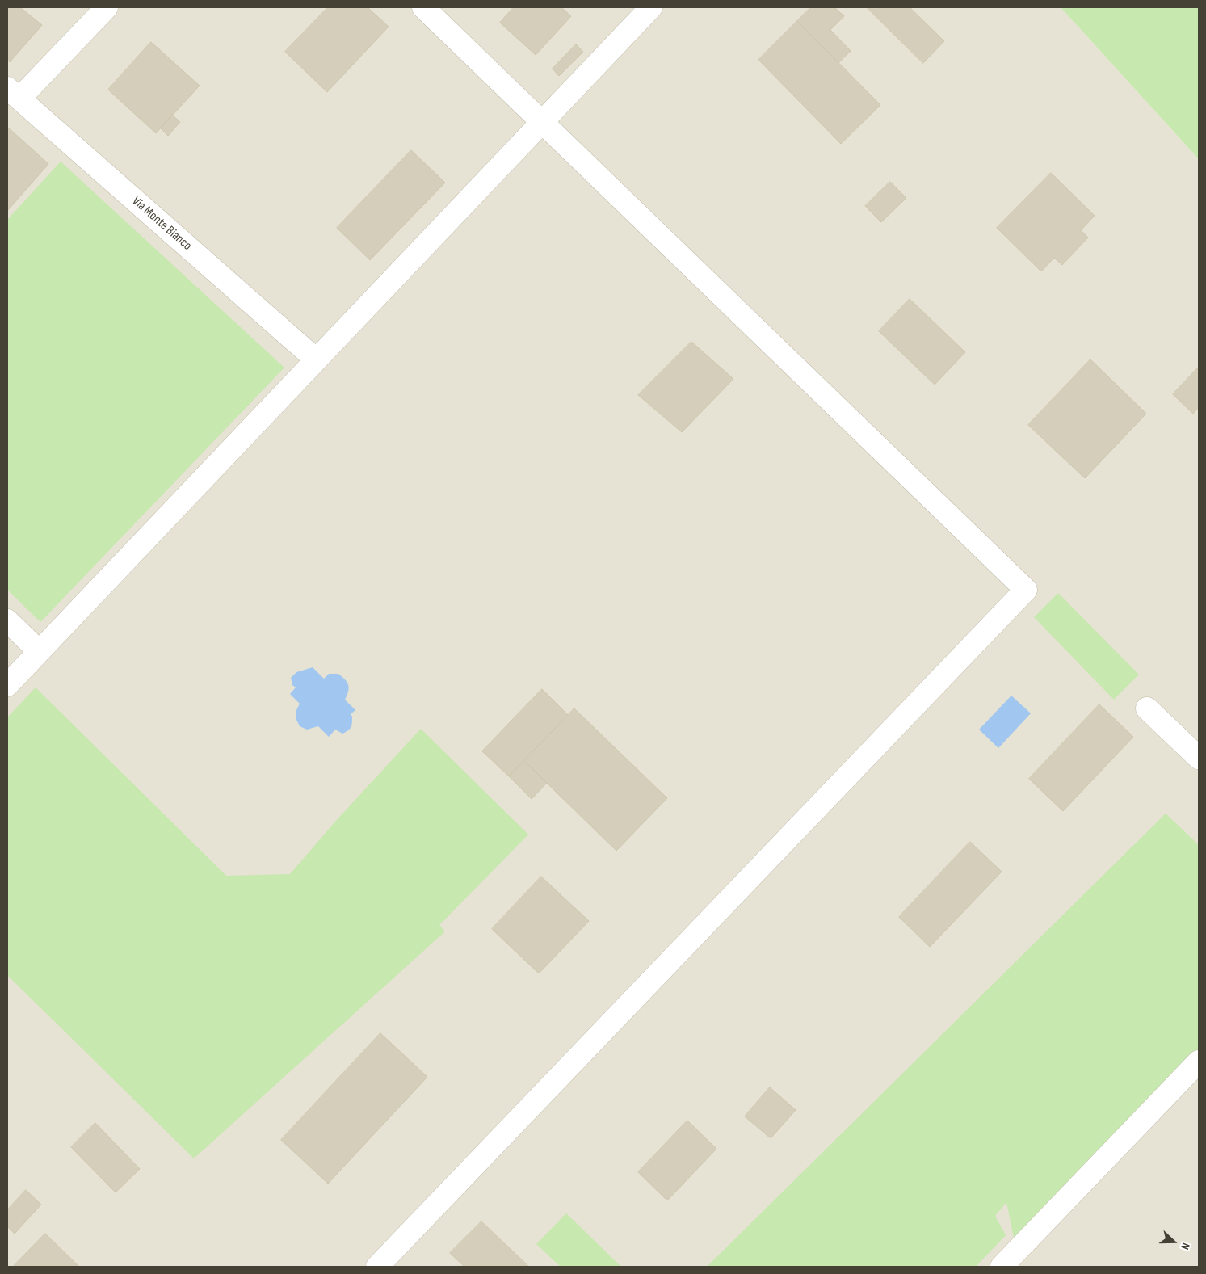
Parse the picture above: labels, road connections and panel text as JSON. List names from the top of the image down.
{
  "streets": {
    "street": ["Via Monte Bianco"]
  },
  "north": "right"
}
